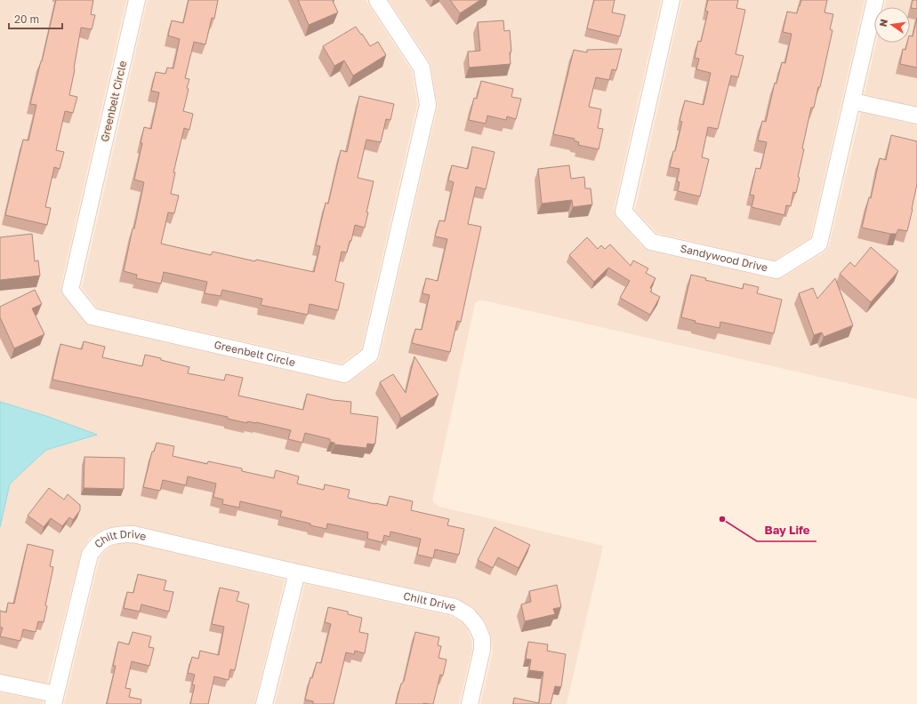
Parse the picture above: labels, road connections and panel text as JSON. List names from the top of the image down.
{
  "streets": {
    "street": ["Greenbelt Circle", "Sandywood Drive", "Chilt Drive"]
  },
  "places": ["Bay Life"],
  "scale_bar": "20 m",
  "north": "left"
}
